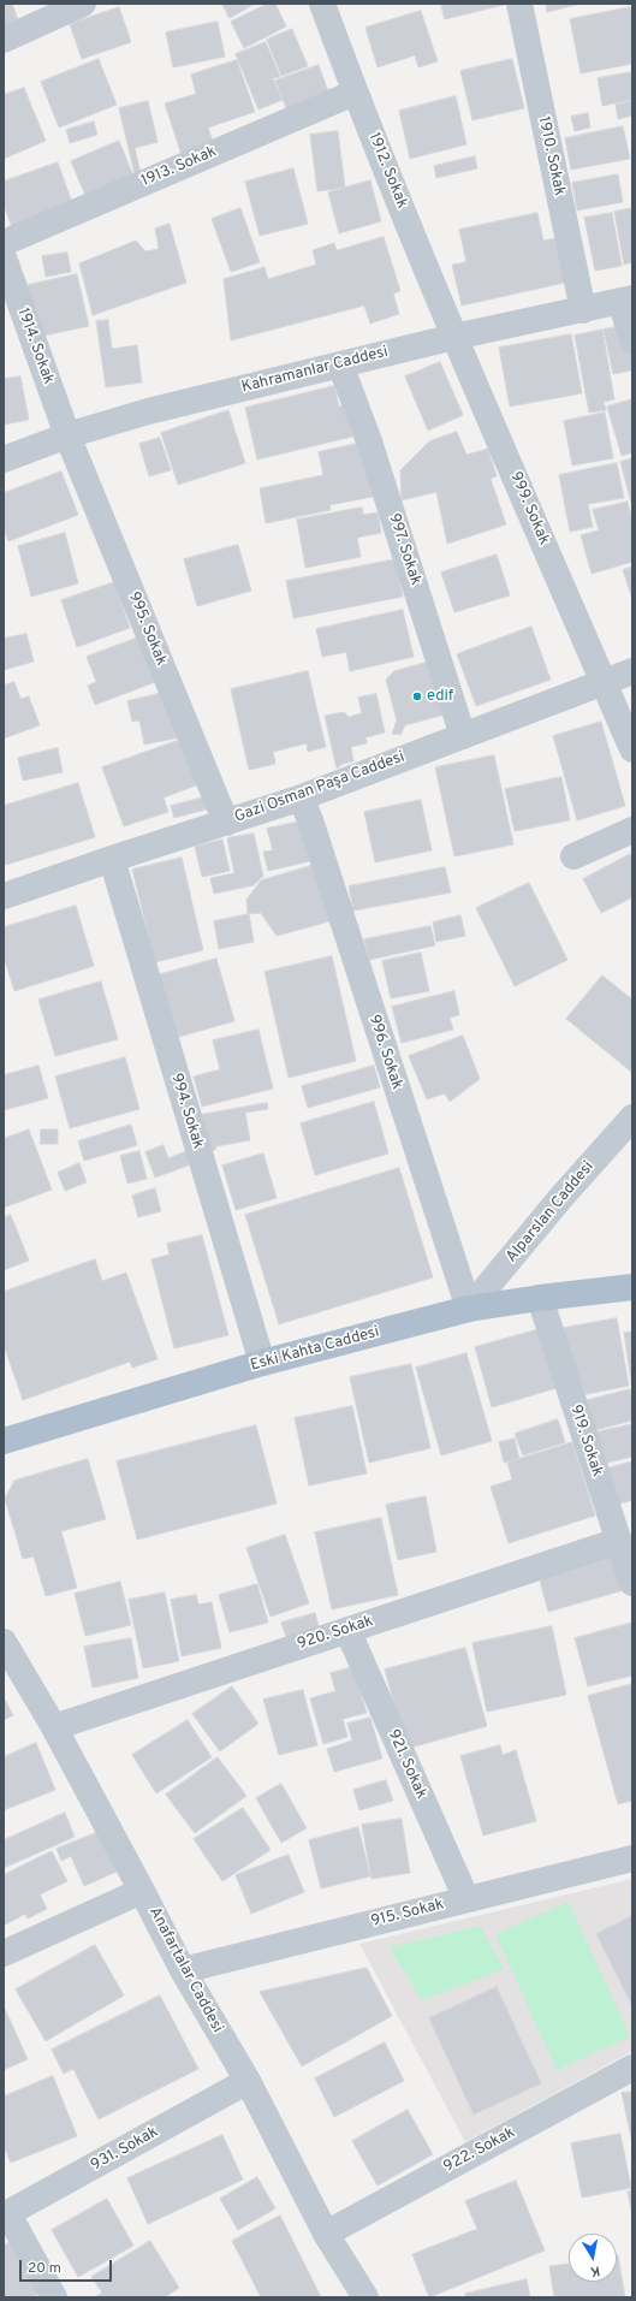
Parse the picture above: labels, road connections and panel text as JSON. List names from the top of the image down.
{
  "streets": {
    "main road": ["Eski Kahta Caddesi"],
    "street": [
      "1910. Sokak",
      "1913. Sokak",
      "1912. Sokak",
      "1914. Sokak",
      "Kahramanlar Caddesi",
      "999. Sokak",
      "997. Sokak",
      "995. Sokak",
      "Gazi Osman Paşa Caddesi",
      "996. Sokak",
      "994. Sokak",
      "Alparslan Caddesi",
      "919. Sokak",
      "920. Sokak",
      "921. Sokak",
      "915. Sokak",
      "Anafartalar Caddesi",
      "931. Sokak",
      "922. Sokak"
    ]
  },
  "crossings": [
    ["1910. Sokak", "Kahramanlar Caddesi"],
    ["1913. Sokak", "1912. Sokak"],
    ["1912. Sokak", "Kahramanlar Caddesi"],
    ["1912. Sokak", "999. Sokak"],
    ["1914. Sokak", "Kahramanlar Caddesi"],
    ["1914. Sokak", "995. Sokak"],
    ["Kahramanlar Caddesi", "999. Sokak"],
    ["Kahramanlar Caddesi", "997. Sokak"],
    ["Kahramanlar Caddesi", "995. Sokak"],
    ["999. Sokak", "Gazi Osman Paşa Caddesi"],
    ["997. Sokak", "Gazi Osman Paşa Caddesi"],
    ["995. Sokak", "Gazi Osman Paşa Caddesi"],
    ["Gazi Osman Paşa Caddesi", "996. Sokak"],
    ["Gazi Osman Paşa Caddesi", "994. Sokak"],
    ["996. Sokak", "Alparslan Caddesi"],
    ["996. Sokak", "Eski Kahta Caddesi"],
    ["994. Sokak", "Eski Kahta Caddesi"],
    ["Alparslan Caddesi", "Eski Kahta Caddesi"],
    ["Eski Kahta Caddesi", "919. Sokak"],
    ["919. Sokak", "920. Sokak"],
    ["920. Sokak", "921. Sokak"],
    ["920. Sokak", "Anafartalar Caddesi"],
    ["921. Sokak", "915. Sokak"],
    ["915. Sokak", "Anafartalar Caddesi"],
    ["Anafartalar Caddesi", "931. Sokak"],
    ["Anafartalar Caddesi", "922. Sokak"]
  ],
  "places": ["edif"],
  "scale_bar": "20 m",
  "north": "bottom"
}
